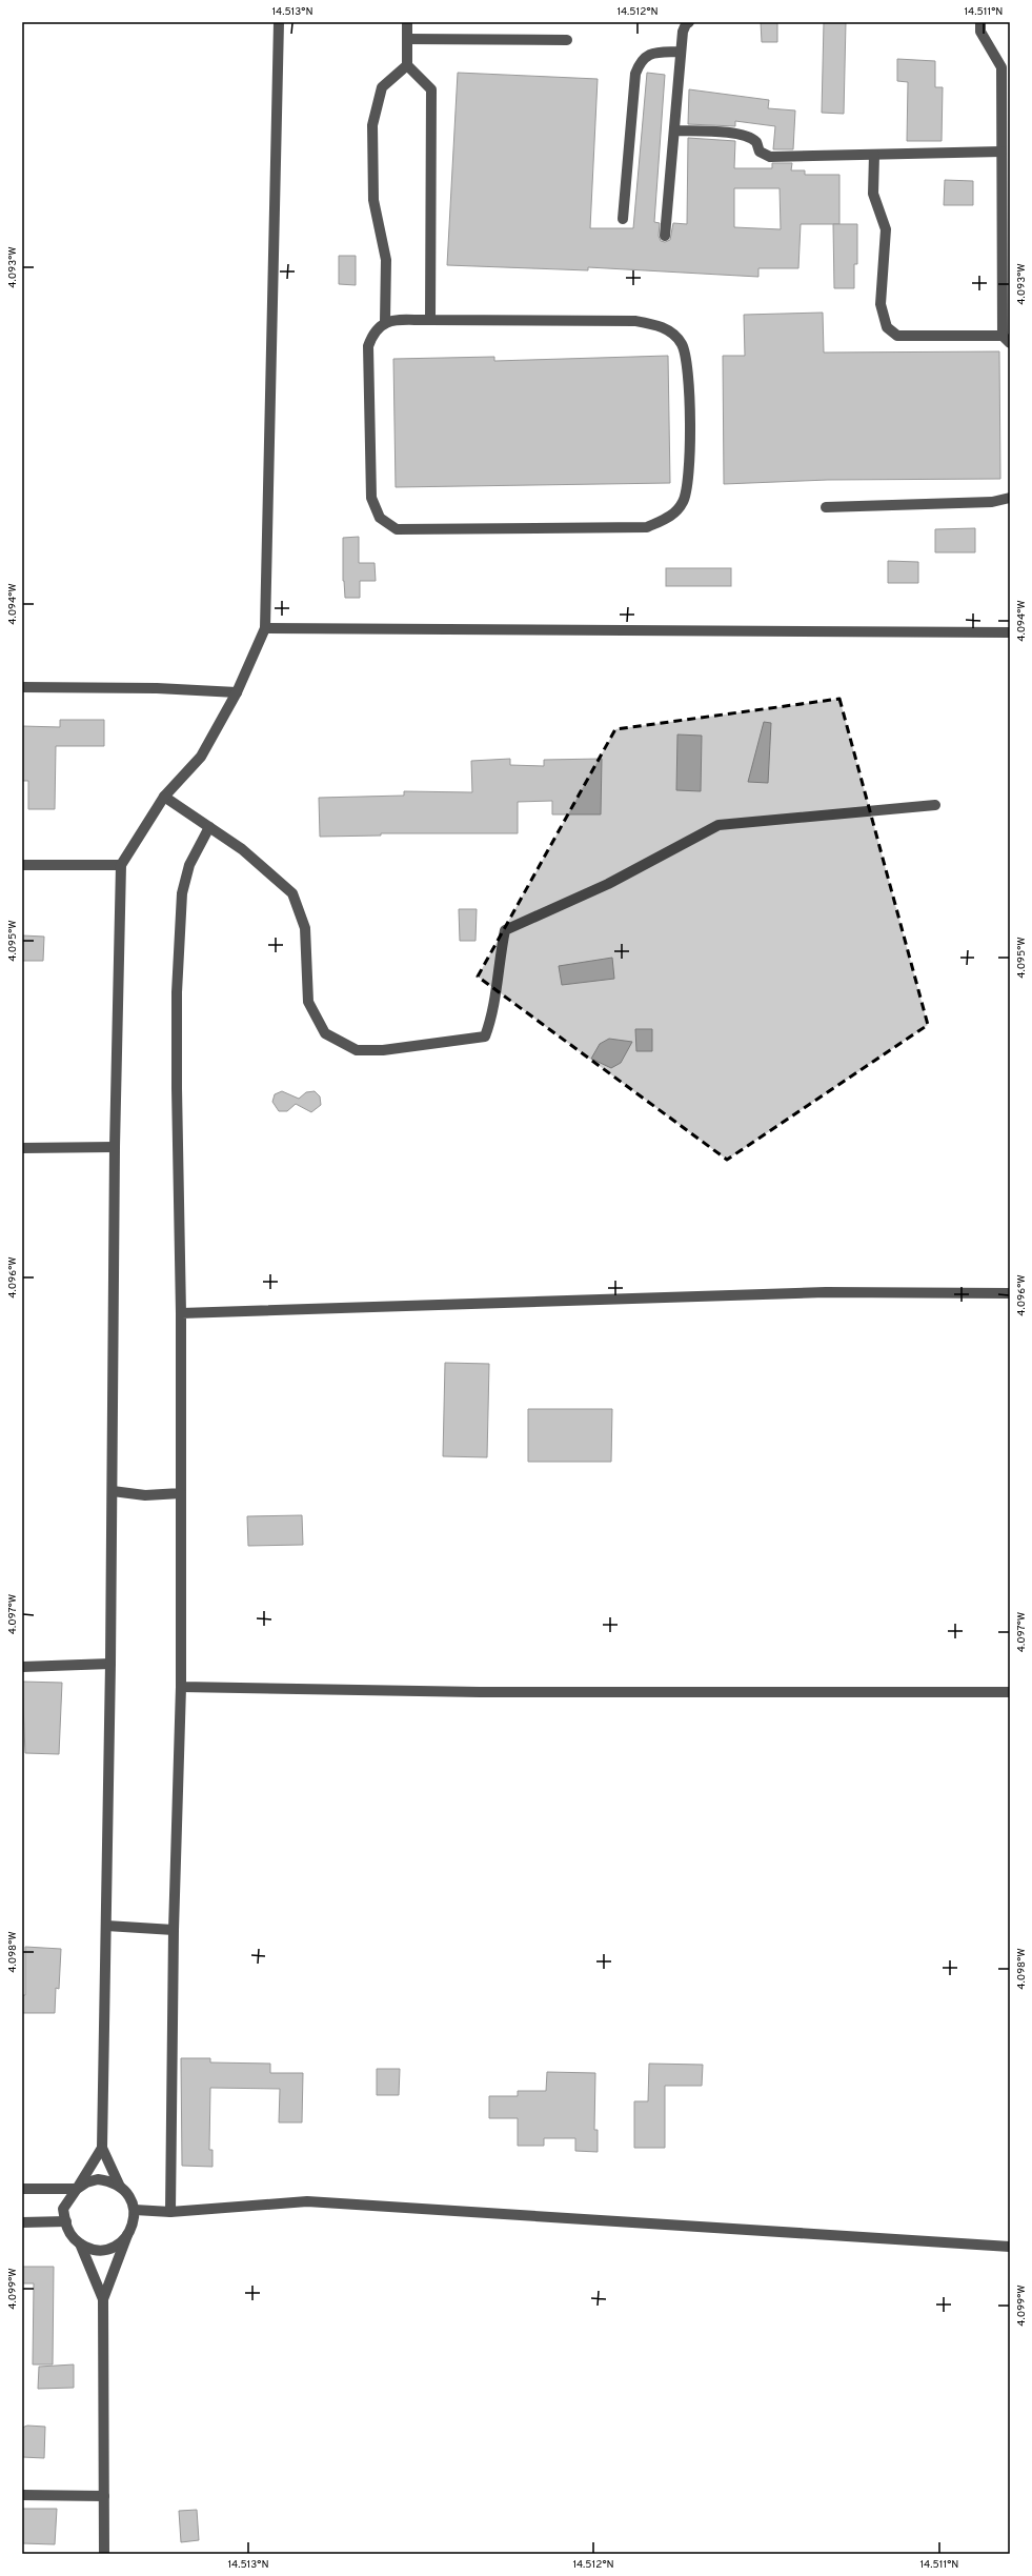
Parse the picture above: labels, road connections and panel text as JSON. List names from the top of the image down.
{
  "coordinates": [
    "14.513°N",
    "14.512°N",
    "14.511°N",
    "4.093°W",
    "4.094°W",
    "4.095°W",
    "4.096°W",
    "4.097°W",
    "4.098°W",
    "4.099°W"
  ]
}
